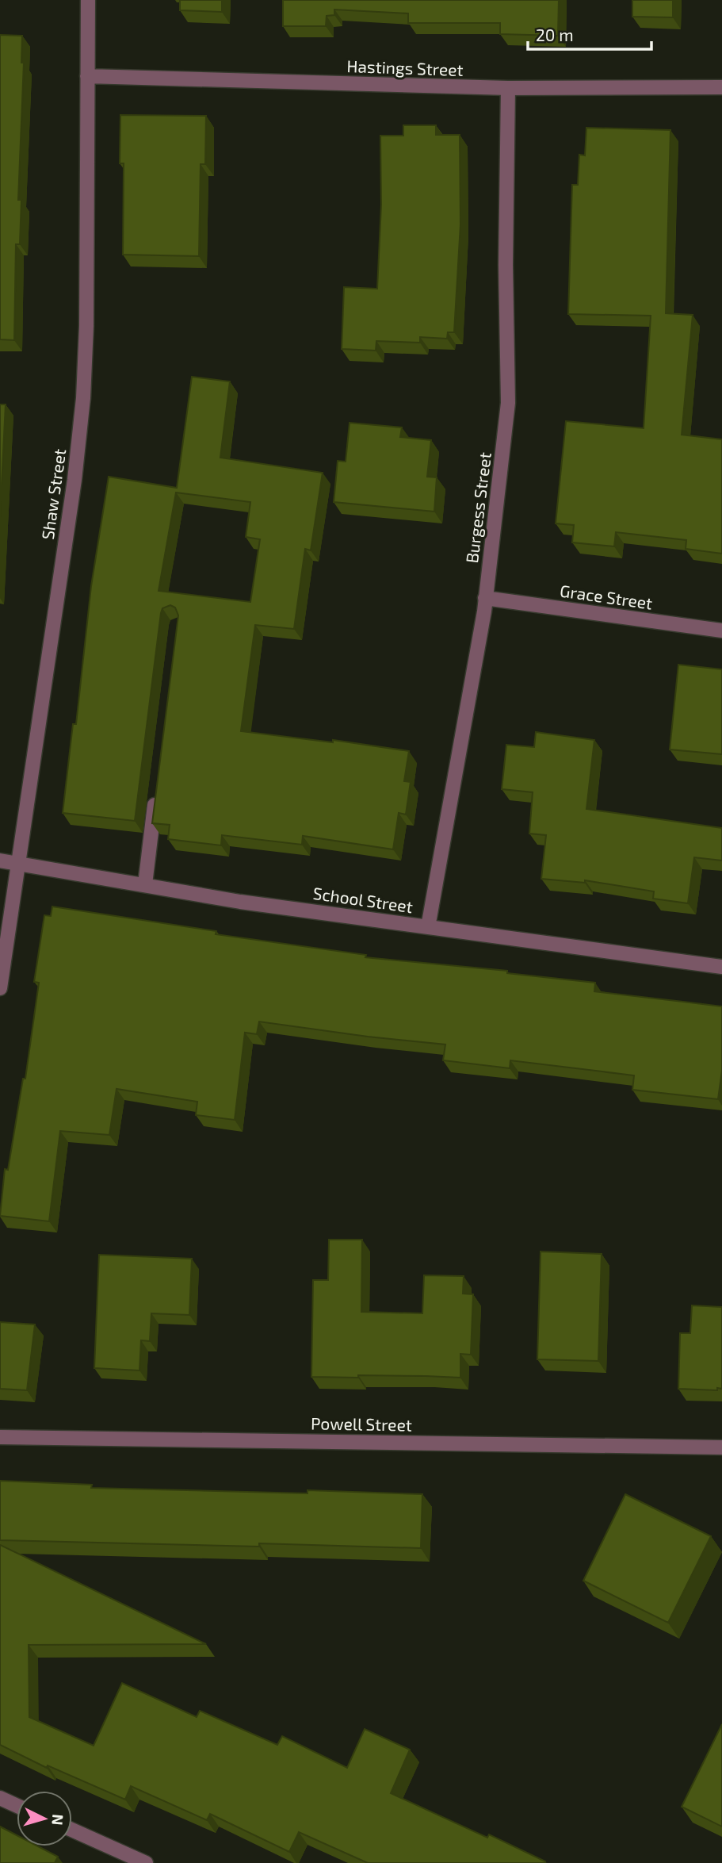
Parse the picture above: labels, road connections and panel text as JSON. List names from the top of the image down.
{
  "streets": {
    "street": [
      "Hastings Street",
      "Shaw Street",
      "Burgess Street",
      "Grace Street",
      "School Street",
      "Powell Street"
    ]
  },
  "crossings": [
    ["Hastings Street", "Shaw Street"],
    ["Hastings Street", "Burgess Street"],
    ["Shaw Street", "School Street"],
    ["Burgess Street", "Grace Street"],
    ["Burgess Street", "School Street"]
  ],
  "scale_bar": "20 m",
  "north": "right"
}
